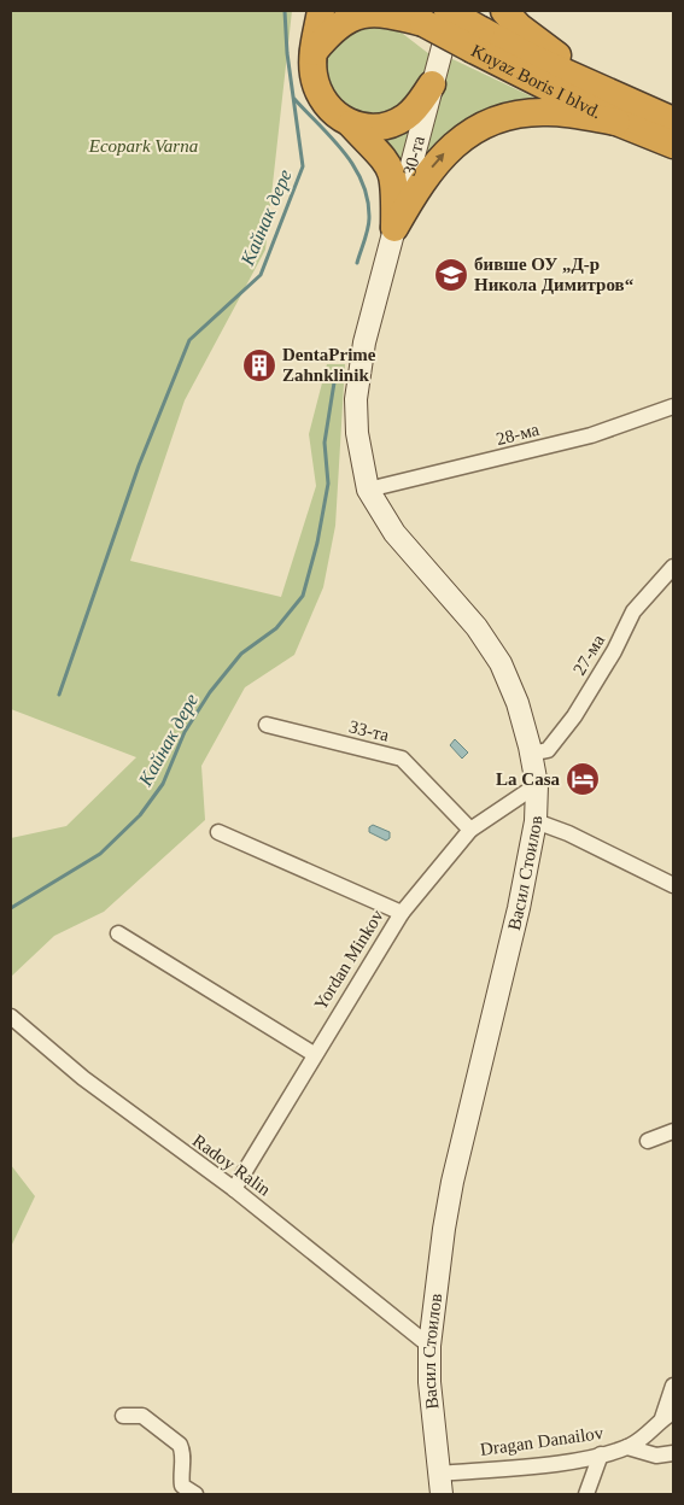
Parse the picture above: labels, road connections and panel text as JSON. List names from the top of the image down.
{
  "streets": {
    "highway": ["Knyaz Boris I blvd."],
    "street": [
      "30-та",
      "28-ма",
      "27-ма",
      "33-та",
      "Васил Стоилов",
      "Yordan Minkov",
      "Radoy Ralin",
      "Dragan Danailov"
    ]
  },
  "crossings": [
    ["30-та", "Васил Стоилов"],
    ["28-ма", "Васил Стоилов"],
    ["27-ма", "Васил Стоилов"],
    ["33-та", "Yordan Minkov"],
    ["Васил Стоилов", "Yordan Minkov"],
    ["Васил Стоилов", "Radoy Ralin"],
    ["Васил Стоилов", "Dragan Danailov"],
    ["Yordan Minkov", "Radoy Ralin"]
  ],
  "water": ["Кайнак дере"],
  "parks": ["Ecopark Varna"],
  "places": {
    "school or university": ["бивше ОУ „Д-р Никола Димитров“"],
    "building": ["DentaPrime Zahnklinik"],
    "hotel": ["La Casa"]
  }
}
